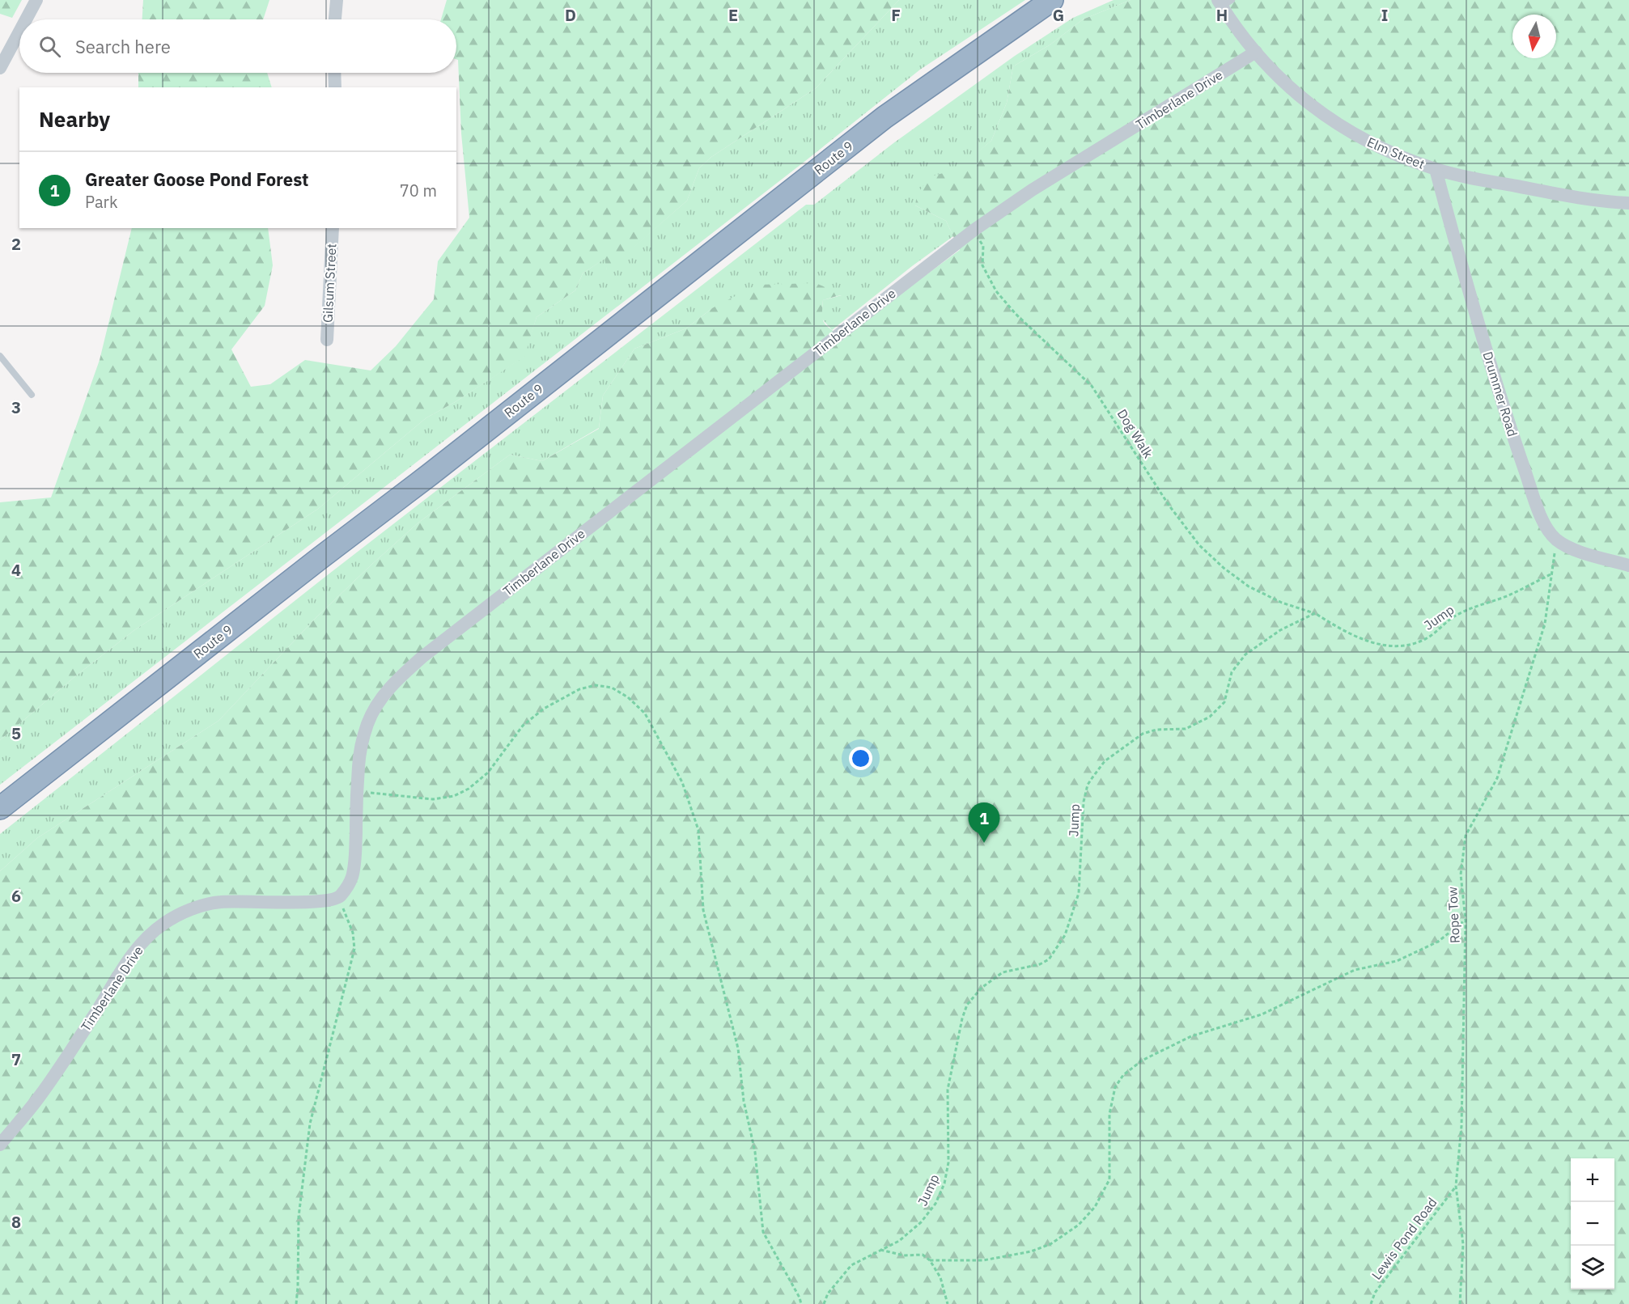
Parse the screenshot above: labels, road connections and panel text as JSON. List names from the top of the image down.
{
  "streets": {
    "highway": ["Route 9"],
    "street": [
      "Timberlane Drive",
      "Elm Street",
      "Gilsum Street",
      "Drummer Road"
    ],
    "path": [
      "Dog Walk",
      "Jump",
      "Rope Tow",
      "Lewis Pond Road"
    ]
  },
  "crossings": [
    ["Timberlane Drive", "Elm Street"],
    ["Timberlane Drive", "Dog Walk"],
    ["Elm Street", "Drummer Road"],
    ["Drummer Road", "Rope Tow"],
    ["Dog Walk", "Jump"],
    ["Jump", "Rope Tow"],
    ["Rope Tow", "Lewis Pond Road"]
  ],
  "north": "bottom",
  "page": {
    "search": "Search here",
    "heading": "Nearby",
    "list": [
      {
        "mark": "1",
        "name": "Greater Goose Pond Forest",
        "note": "Park",
        "value": "70 m"
      }
    ],
    "pins": "1",
    "map_buttons": ["+", "−"]
  },
  "grid": {
    "columns": [
      "D",
      "E",
      "F",
      "G",
      "H",
      "I"
    ],
    "rows": [
      "2",
      "3",
      "4",
      "5",
      "6",
      "7",
      "8"
    ]
  }
}
